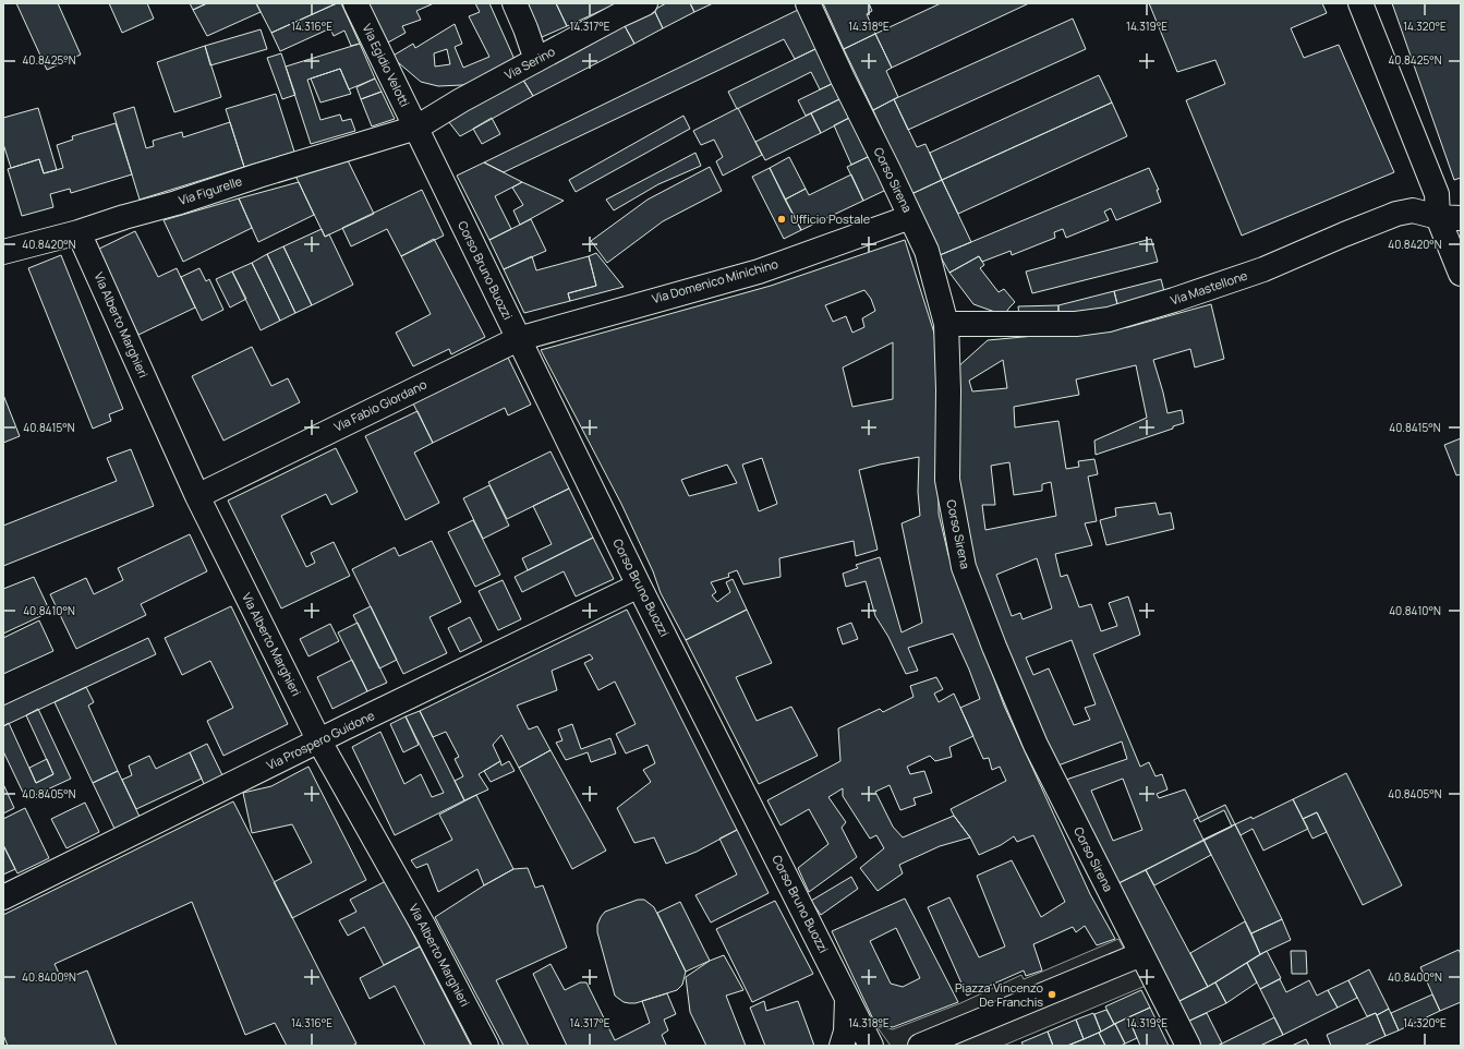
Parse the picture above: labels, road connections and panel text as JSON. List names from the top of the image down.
{
  "streets": {
    "street": [
      "Via Serino",
      "Via Egidio Velotti",
      "Corso Sirena",
      "Via Figurelle",
      "Corso Bruno Buozzi",
      "Via Domenico Minichino",
      "Via Mastellone",
      "Via Alberto Marghieri",
      "Via Fabio Giordano",
      "Via Prospero Guidone"
    ]
  },
  "crossings": [
    ["Via Serino", "Via Egidio Velotti"],
    ["Via Serino", "Via Figurelle"],
    ["Via Serino", "Corso Bruno Buozzi"],
    ["Via Egidio Velotti", "Via Figurelle"],
    ["Via Egidio Velotti", "Corso Bruno Buozzi"],
    ["Corso Sirena", "Via Domenico Minichino"],
    ["Corso Sirena", "Via Mastellone"],
    ["Via Figurelle", "Corso Bruno Buozzi"],
    ["Via Figurelle", "Via Alberto Marghieri"],
    ["Corso Bruno Buozzi", "Via Domenico Minichino"],
    ["Corso Bruno Buozzi", "Via Fabio Giordano"],
    ["Corso Bruno Buozzi", "Via Prospero Guidone"],
    ["Via Domenico Minichino", "Via Fabio Giordano"],
    ["Via Alberto Marghieri", "Via Fabio Giordano"],
    ["Via Alberto Marghieri", "Via Prospero Guidone"]
  ],
  "places": ["Ufficio Postale", "Piazza Vincenzo De Franchis"],
  "coordinates": [
    "14.316°E",
    "14.317°E",
    "14.318°E",
    "14.319°E",
    "14.320°E",
    "40.8425°N",
    "40.8420°N",
    "40.8415°N",
    "40.8410°N",
    "40.8405°N",
    "40.8400°N"
  ]
}
